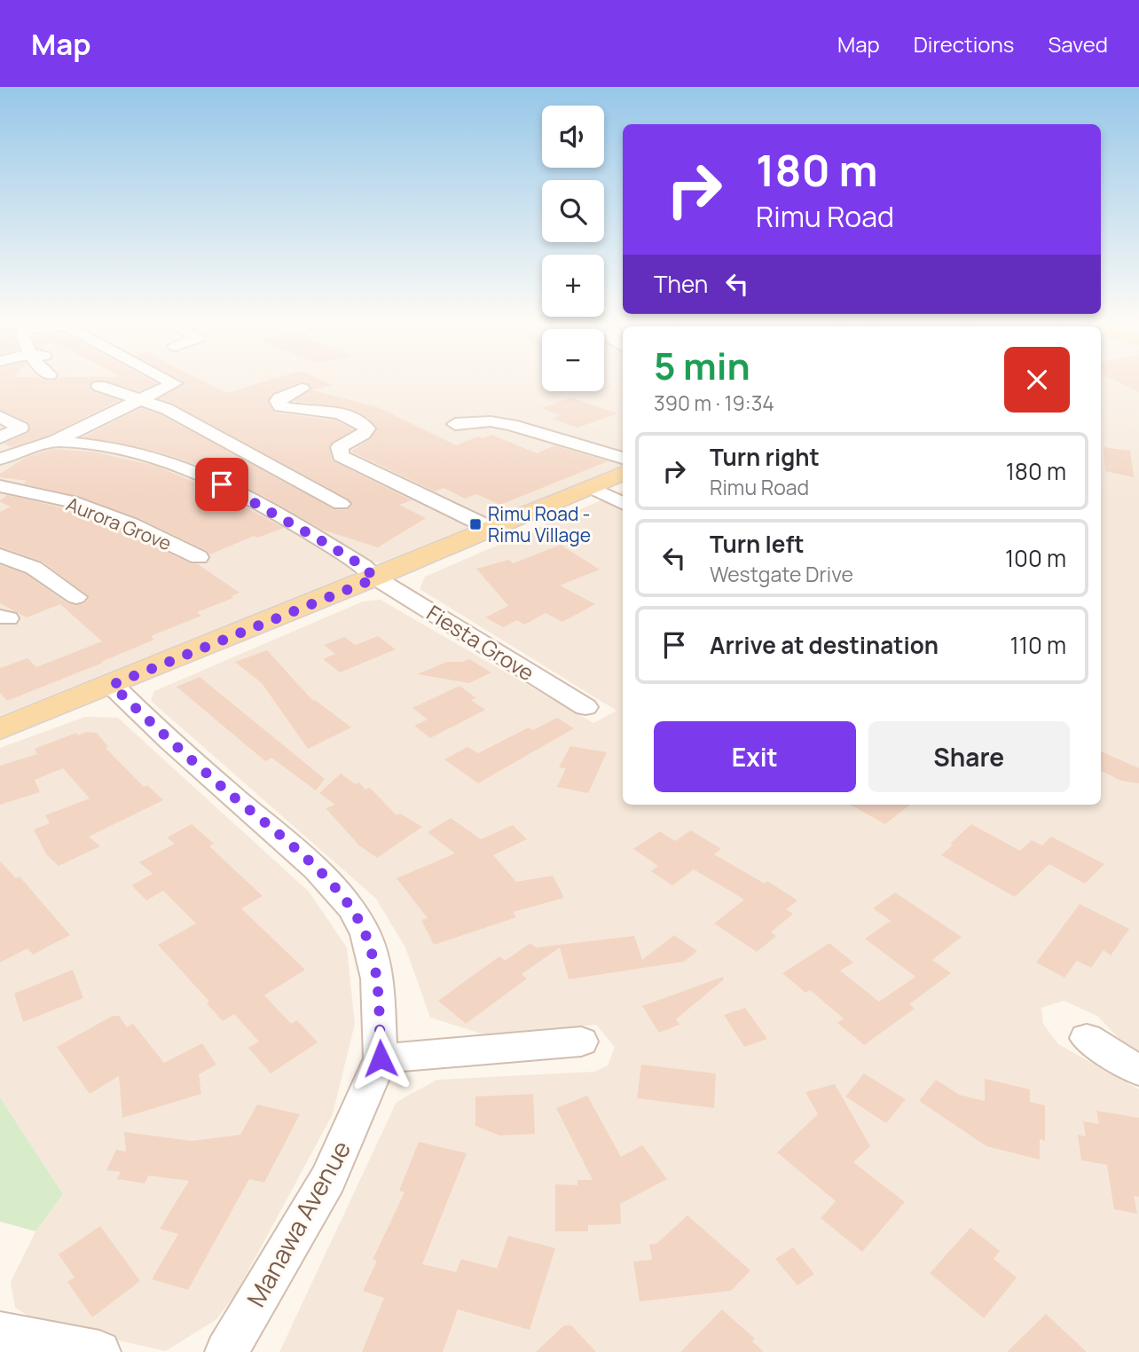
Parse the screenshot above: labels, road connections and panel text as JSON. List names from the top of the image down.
{
  "streets": {
    "street": ["Aurora Grove", "Fiesta Grove", "Manawa Avenue"]
  },
  "places": {
    "transit": ["Rimu Road - Rimu Village"]
  },
  "page": {
    "header": "Map",
    "nav": ["Map", "Directions", "Saved"],
    "map_buttons": ["+", "−"],
    "turn": ["180 m", "Rimu Road"],
    "then": "Then",
    "heading": ["5 min", "390 m · 19:34"],
    "list": [
      {
        "name": "Turn right",
        "note": "Rimu Road",
        "value": "180 m"
      },
      {
        "name": "Turn left",
        "note": "Westgate Drive",
        "value": "100 m"
      },
      {
        "name": "Arrive at destination",
        "value": "110 m"
      }
    ],
    "buttons": ["Exit", "Share"]
  }
}
